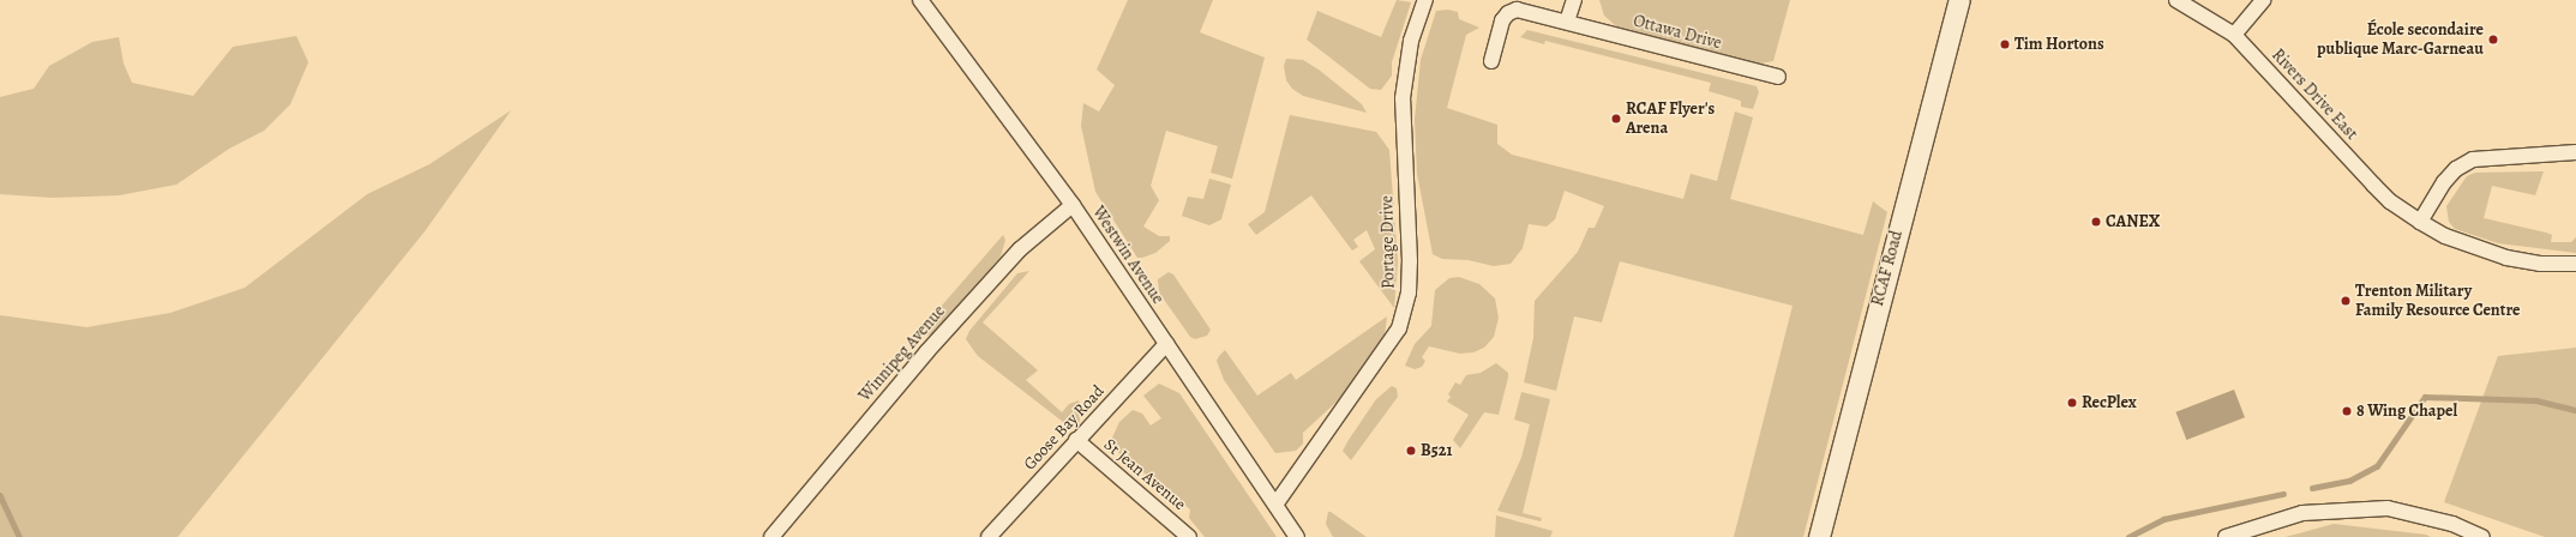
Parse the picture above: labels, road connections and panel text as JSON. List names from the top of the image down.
{
  "streets": {
    "main road": ["RCAF Road"],
    "street": [
      "Ottawa Drive",
      "Rivers Drive East",
      "Portage Drive",
      "Westwin Avenue",
      "Winnipeg Avenue",
      "Goose Bay Road",
      "St Jean Avenue"
    ]
  },
  "crossings": [
    ["Portage Drive", "Westwin Avenue"],
    ["Westwin Avenue", "Winnipeg Avenue"],
    ["Westwin Avenue", "Goose Bay Road"],
    ["Goose Bay Road", "St Jean Avenue"]
  ],
  "places": [
    "École secondaire publique Marc-Garneau",
    "Tim Hortons",
    "RCAF Flyer's Arena",
    "CANEX",
    "Trenton Military Family Resource Centre",
    "RecPlex",
    "8 Wing Chapel",
    "B521"
  ]
}
